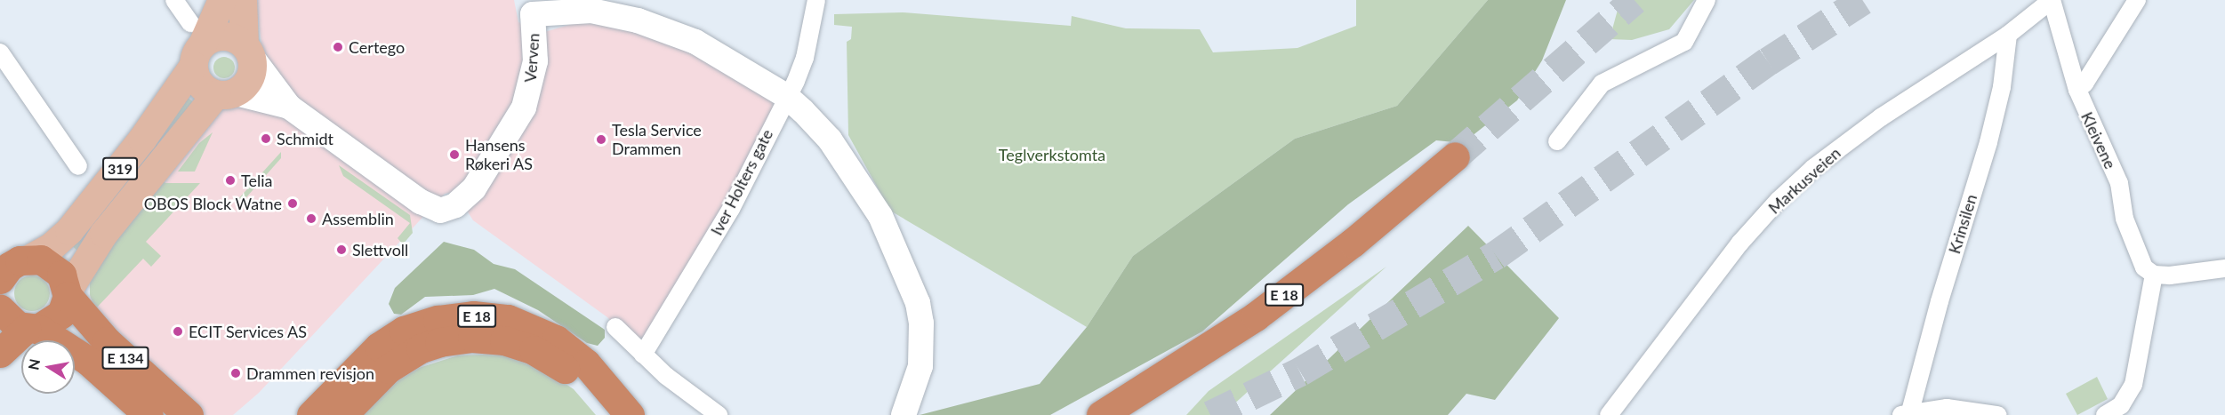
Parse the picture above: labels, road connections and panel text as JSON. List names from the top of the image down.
{
  "streets": {
    "highway": ["E 18", "E 134"],
    "main road": ["319"],
    "street": [
      "Verven",
      "Kleivene",
      "Markusveien",
      "Iver Holters gate",
      "Krinsilen"
    ]
  },
  "crossings": [
    ["Kleivene", "Markusveien"],
    ["319", "E 134"],
    ["Markusveien", "Krinsilen"]
  ],
  "parks": ["Teglverkstomta"],
  "places": [
    "Certego",
    "Schmidt",
    "Tesla Service Drammen",
    "Hansens Røkeri AS",
    "Telia",
    "OBOS Block Watne",
    "Assemblin",
    "Slettvoll",
    "ECIT Services AS",
    "Drammen revisjon"
  ],
  "north": "left"
}
